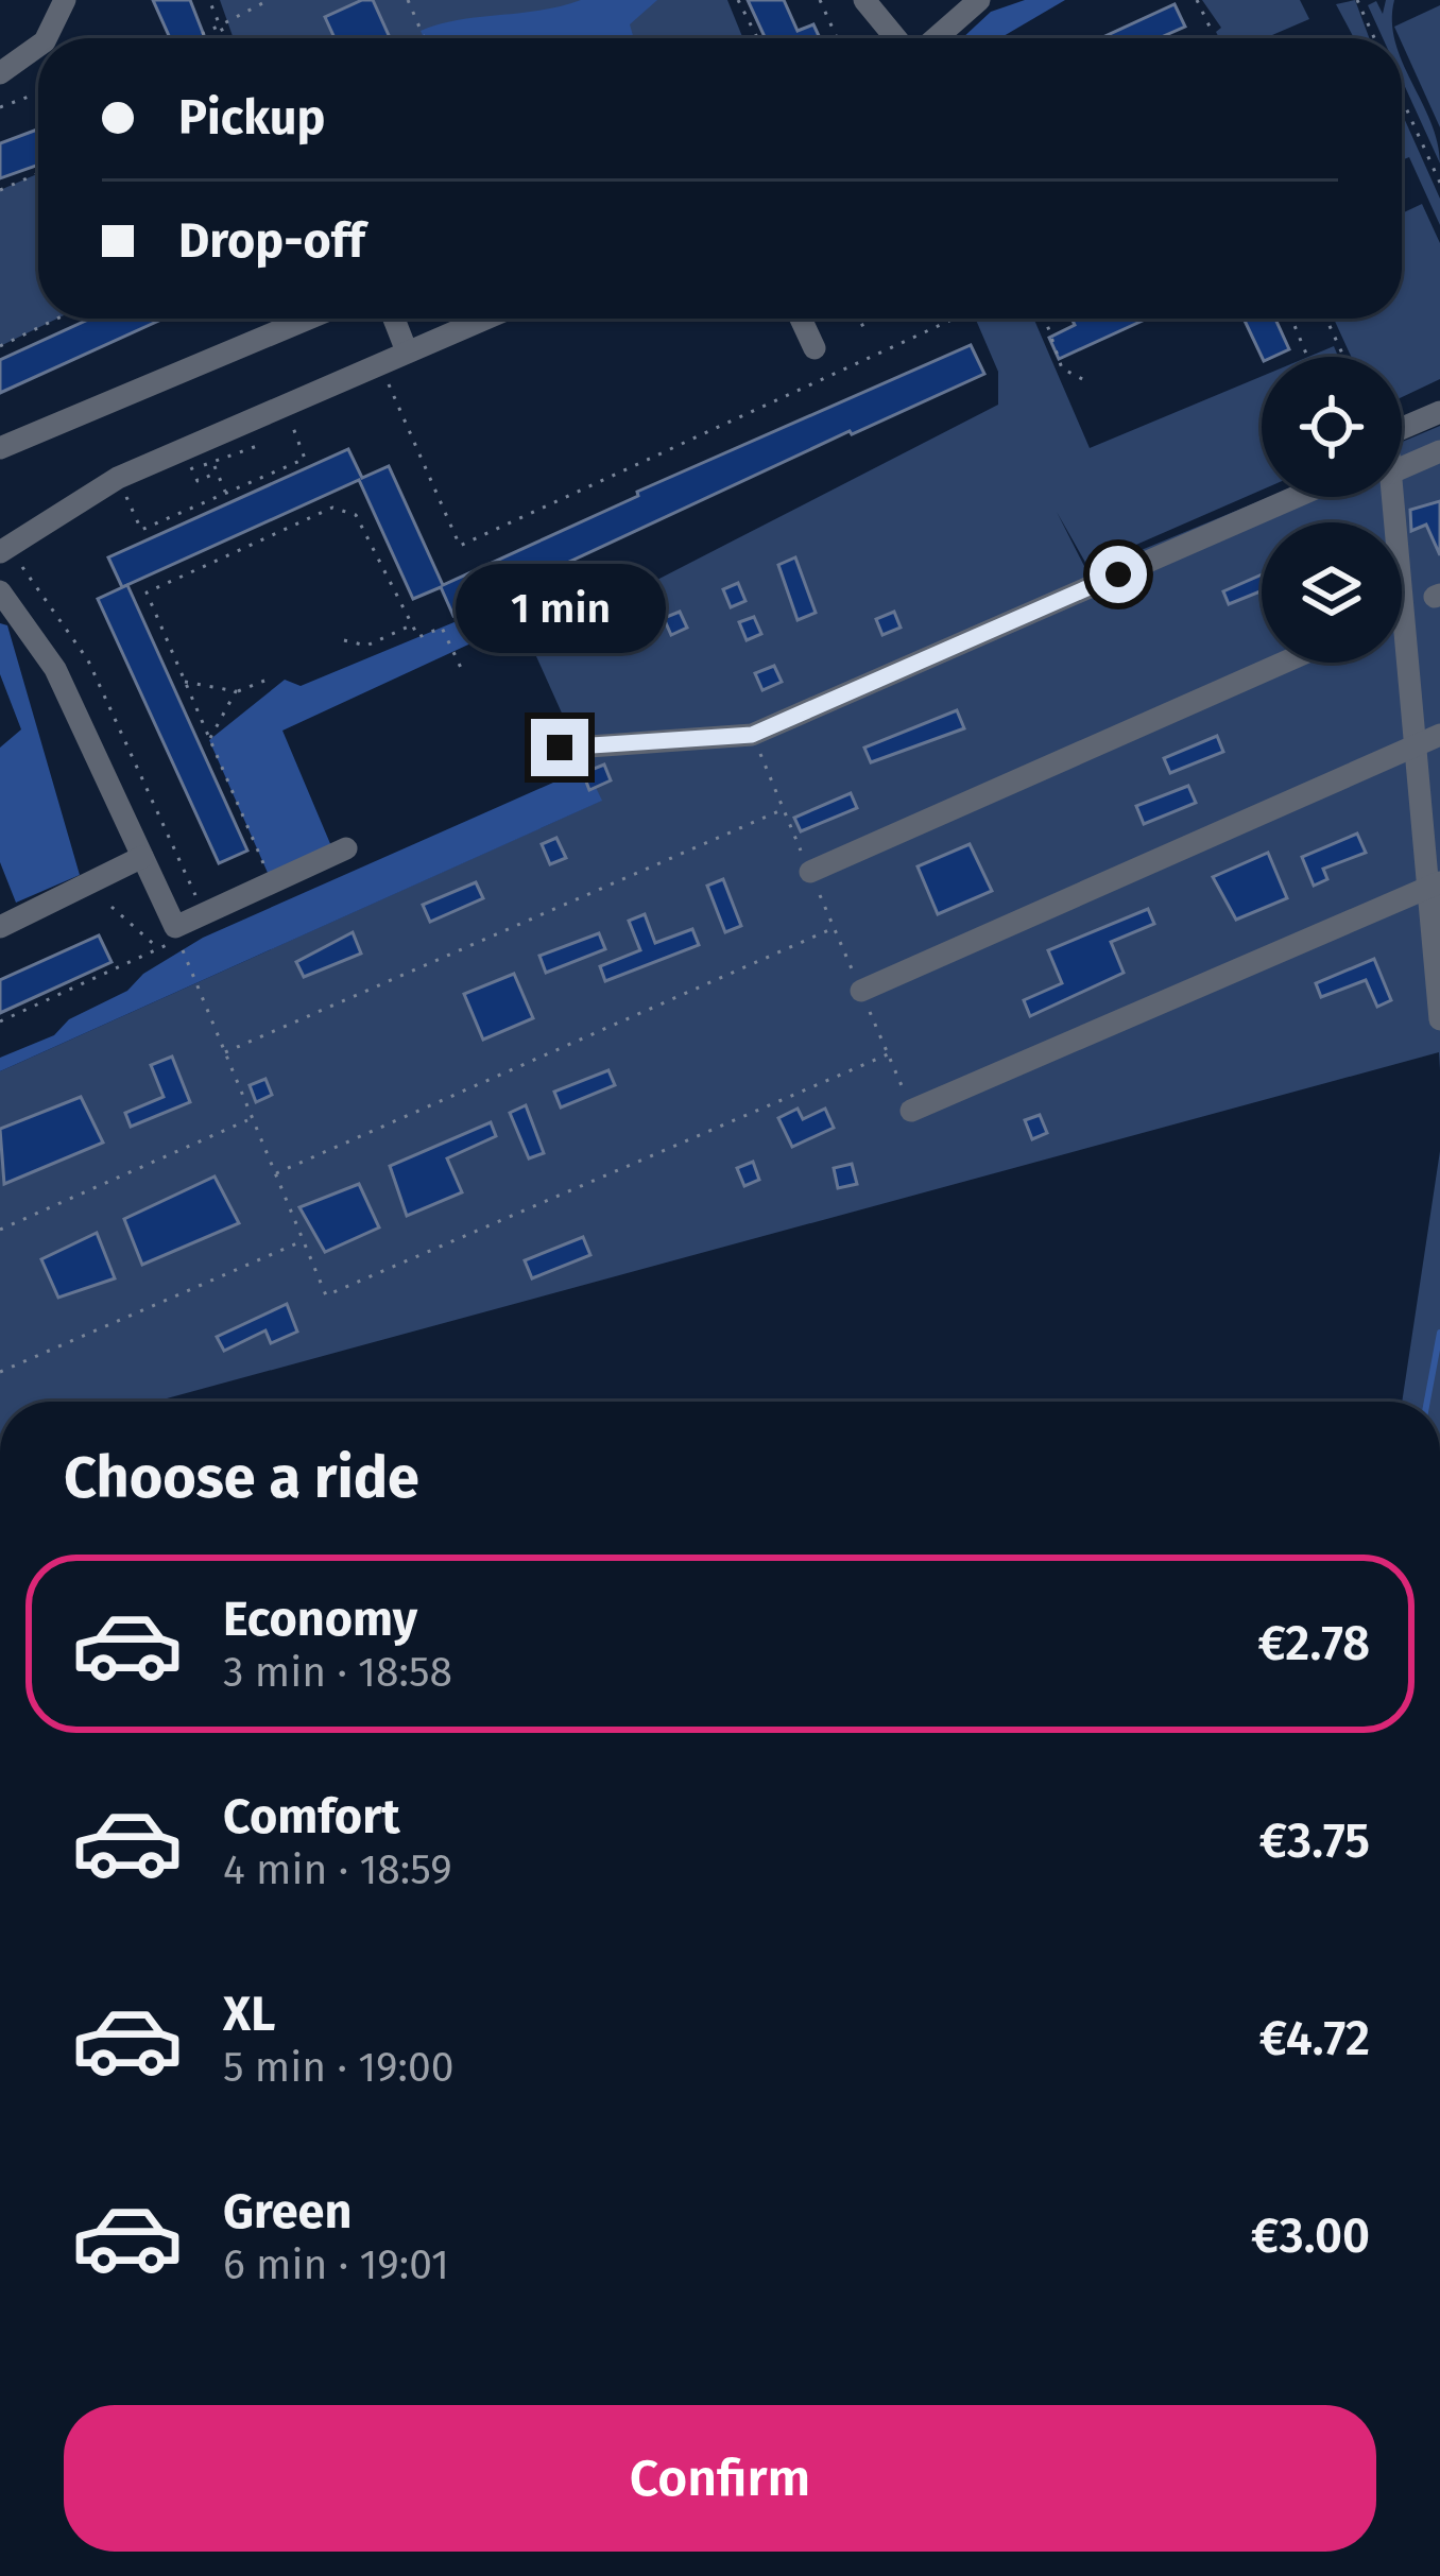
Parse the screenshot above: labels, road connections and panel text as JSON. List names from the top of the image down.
{
  "page": {
    "banner": ["Pickup", "Drop-off"],
    "bubble": "1 min",
    "heading": "Choose a ride",
    "list": [
      {
        "name": "Economy",
        "note": "3 min · 18:58",
        "value": "€2.78"
      },
      {
        "name": "Comfort",
        "note": "4 min · 18:59",
        "value": "€3.75"
      },
      {
        "name": "XL",
        "note": "5 min · 19:00",
        "value": "€4.72"
      },
      {
        "name": "Green",
        "note": "6 min · 19:01",
        "value": "€3.00"
      }
    ],
    "buttons": "Confirm"
  }
}
